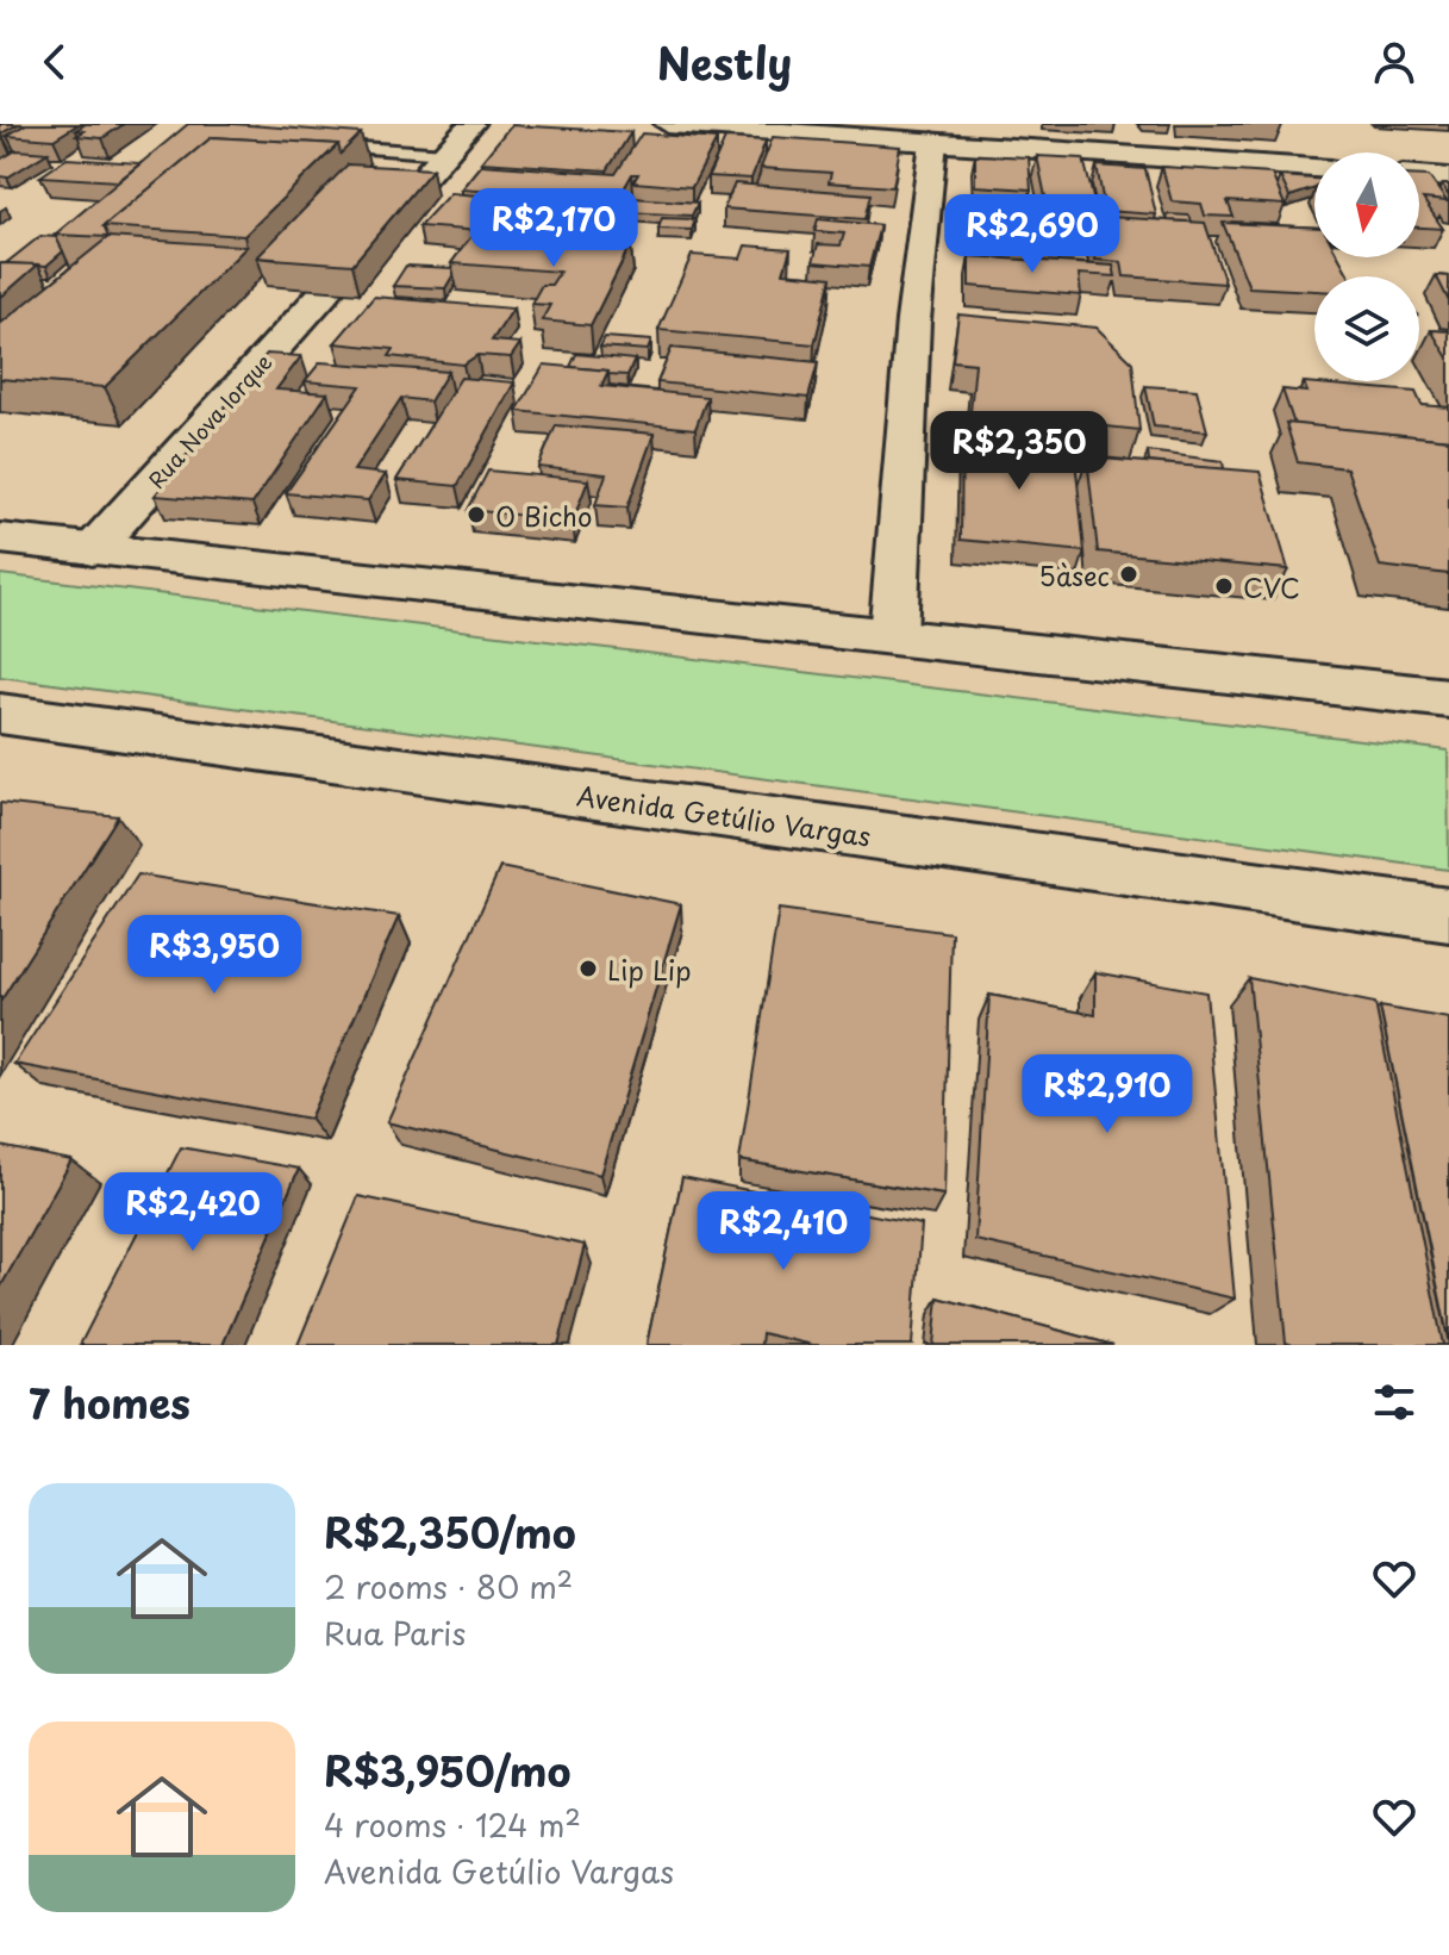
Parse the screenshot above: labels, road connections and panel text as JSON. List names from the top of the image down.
{
  "streets": {
    "street": ["Rua Nova Iorque", "Avenida Getúlio Vargas"]
  },
  "places": [
    "O Bicho",
    "5àsec",
    "CVC",
    "Lip Lip"
  ],
  "north": "bottom",
  "page": {
    "header": "Nestly",
    "price": [
      "R$2,170",
      "R$2,690",
      "R$2,350",
      "R$3,950",
      "R$2,910",
      "R$2,420",
      "R$2,410"
    ],
    "heading": "7 homes",
    "list": [
      {
        "name": "R$2,350/mo",
        "note": "2 rooms · 80 m² · Rua Paris"
      },
      {
        "name": "R$3,950/mo",
        "note": "4 rooms · 124 m² · Avenida Getúlio Vargas"
      }
    ]
  }
}
